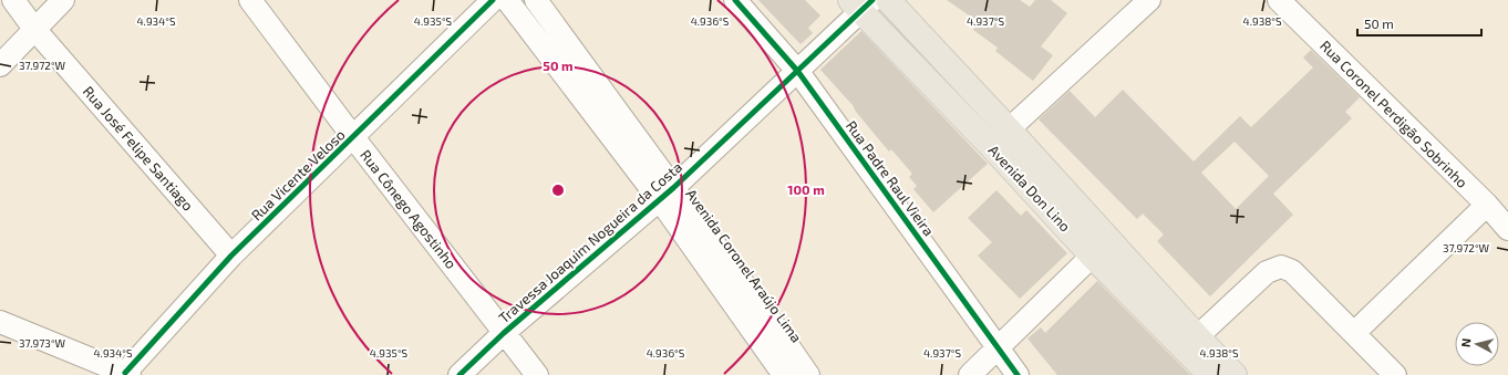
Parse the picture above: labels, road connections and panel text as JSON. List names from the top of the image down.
{
  "streets": {
    "main road": ["Avenida Don Lino"],
    "street": [
      "Rua Coronel Perdigão Sobrinho",
      "Rua José Felipe Santiago",
      "Rua Vicente Veloso",
      "Rua Padre Raul Vieira",
      "Rua Cônego Agostinho",
      "Travessa Joaquim Nogueira da Costa",
      "Avenida Coronel Araújo Lima"
    ]
  },
  "crossings": [
    ["Rua José Felipe Santiago", "Rua Vicente Veloso"],
    ["Rua Vicente Veloso", "Rua Cônego Agostinho"],
    ["Rua Padre Raul Vieira", "Travessa Joaquim Nogueira da Costa"],
    ["Avenida Don Lino", "Travessa Joaquim Nogueira da Costa"],
    ["Rua Cônego Agostinho", "Travessa Joaquim Nogueira da Costa"],
    ["Travessa Joaquim Nogueira da Costa", "Avenida Coronel Araújo Lima"]
  ],
  "scale_bar": "50 m",
  "north": "left",
  "coordinates": [
    "4.934°S",
    "4.935°S",
    "4.936°S",
    "4.937°S",
    "4.938°S",
    "37.972°W",
    "37.973°W"
  ],
  "rings": ["50 m", "100 m"]
}
